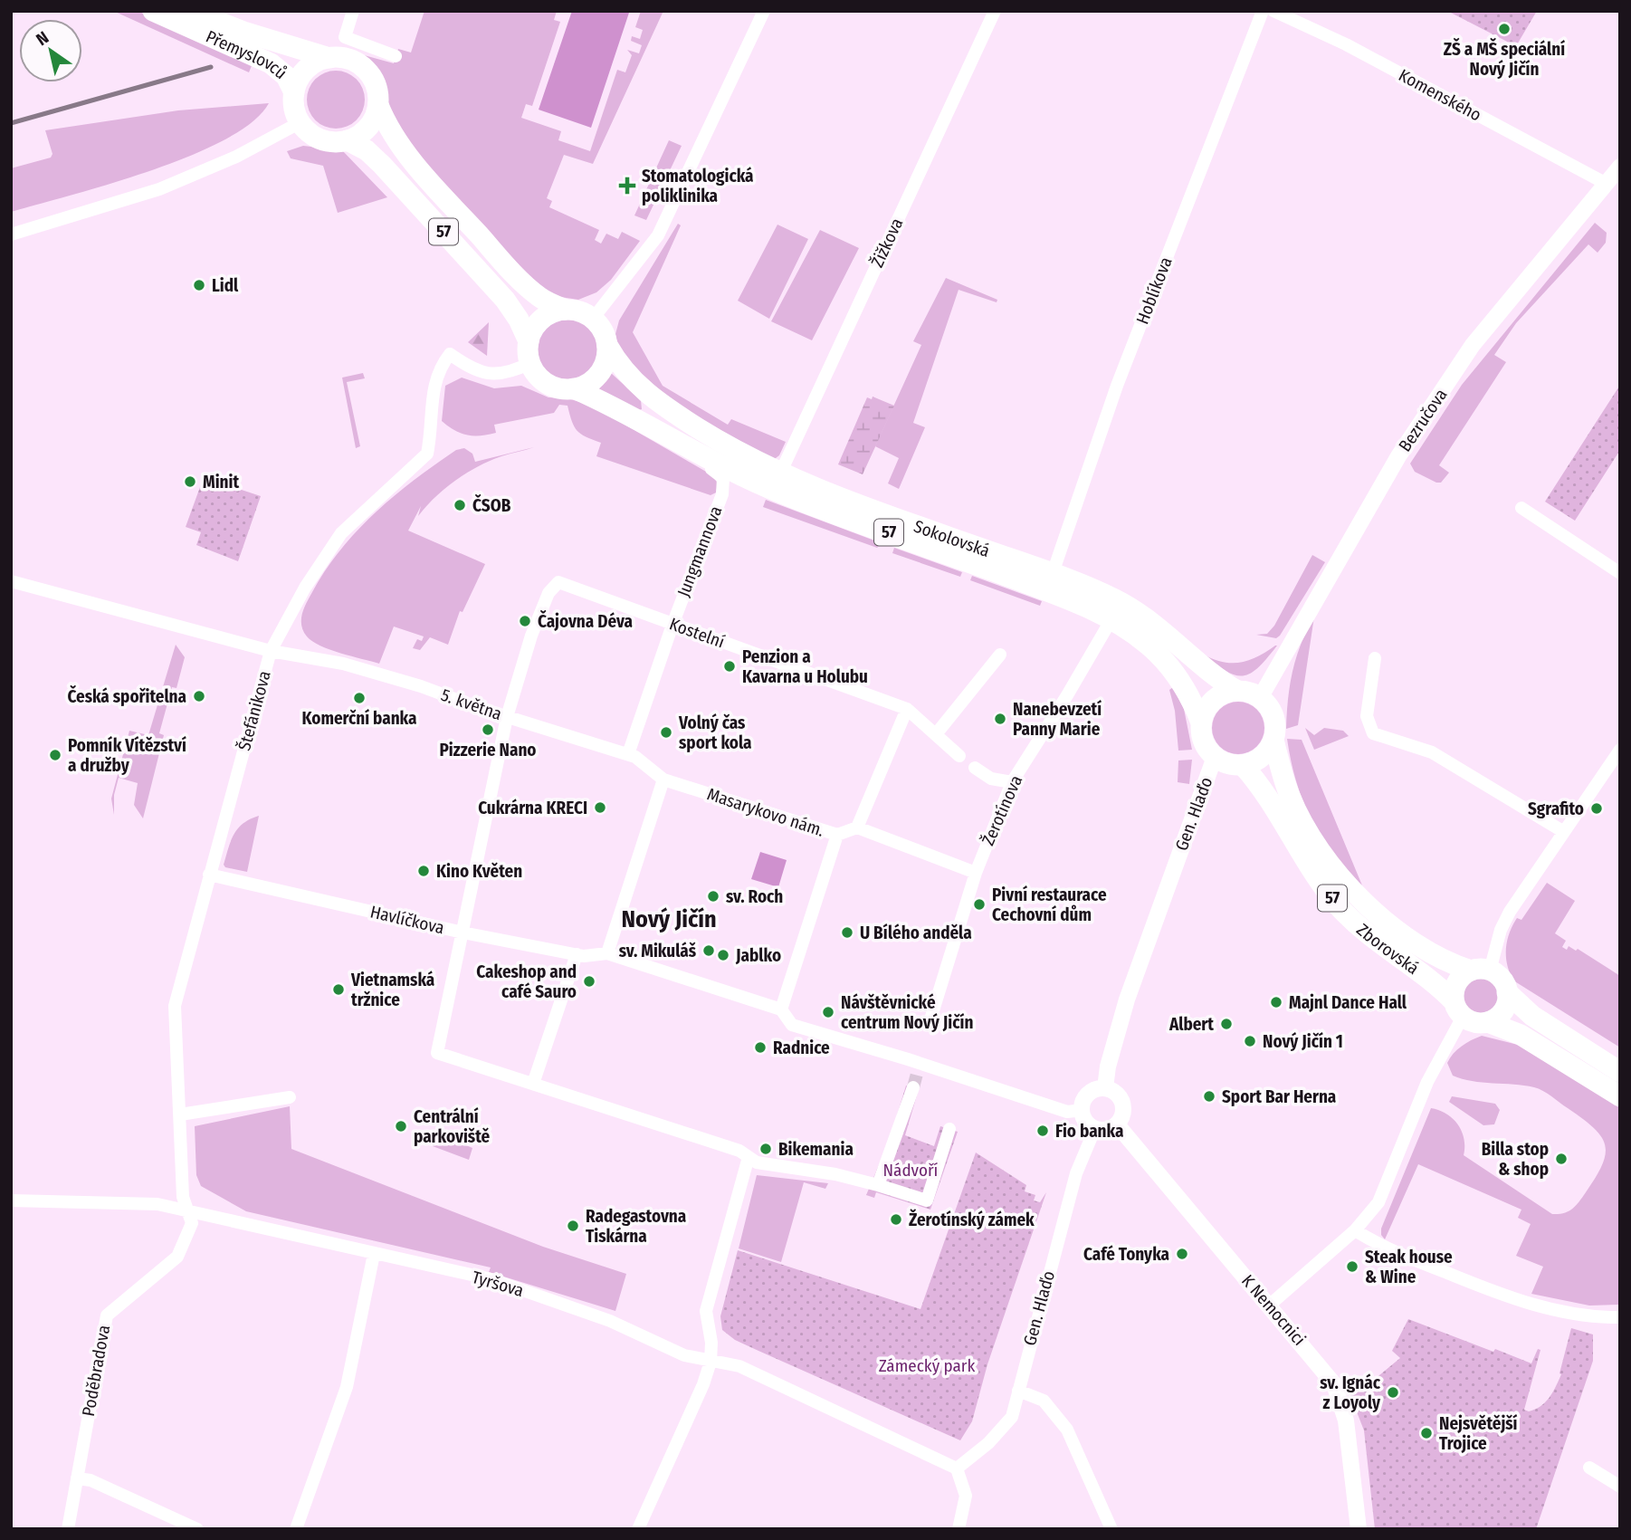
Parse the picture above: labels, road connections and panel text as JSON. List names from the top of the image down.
{
  "streets": {
    "main road": [
      "Přemyslovců",
      "57",
      "Sokolovská",
      "Zborovská"
    ],
    "street": [
      "Komenského",
      "Žižkova",
      "Hoblíkova",
      "Bezručova",
      "Jungmannova",
      "Kostelní",
      "5. května",
      "Štefánikova",
      "Žerotínova",
      "Masarykovo nám.",
      "Gen. Hlaďo",
      "Havlíčkova",
      "Tyršova",
      "K Nemocnici",
      "Poděbradova"
    ]
  },
  "crossings": [
    ["Přemyslovců", "57"],
    ["Komenského", "Bezručova"],
    ["57", "Bezručova"],
    ["57", "Sokolovská"],
    ["57", "Štefánikova"],
    ["57", "Gen. Hlaďo"],
    ["57", "Zborovská"],
    ["Žižkova", "Sokolovská"],
    ["Hoblíkova", "Sokolovská"],
    ["Bezručova", "Sokolovská"],
    ["Bezručova", "Gen. Hlaďo"],
    ["Bezručova", "Zborovská"],
    ["Sokolovská", "Jungmannova"],
    ["Sokolovská", "Štefánikova"],
    ["Sokolovská", "Žerotínova"],
    ["Sokolovská", "Gen. Hlaďo"],
    ["Sokolovská", "Zborovská"],
    ["Jungmannova", "Kostelní"],
    ["Jungmannova", "5. května"],
    ["Kostelní", "5. května"],
    ["5. května", "Štefánikova"],
    ["5. května", "Masarykovo nám."],
    ["Štefánikova", "Havlíčkova"],
    ["Štefánikova", "Tyršova"],
    ["Štefánikova", "Poděbradova"],
    ["Gen. Hlaďo", "Zborovská"],
    ["Gen. Hlaďo", "Tyršova"],
    ["Gen. Hlaďo", "K Nemocnici"],
    ["Tyršova", "Poděbradova"]
  ],
  "districts": ["Nový Jičín"],
  "parks": ["Nádvoří", "Zámecký park"],
  "places": {
    "other": [
      "ZŠ a MŠ speciální Nový Jičín",
      "Lidl",
      "Minit",
      "ČSOB",
      "Čajovna Déva",
      "Penzion a Kavarna u Holubu",
      "Česká spořitelna",
      "Komerční banka",
      "Nanebevzetí Panny Marie",
      "Pizzerie Nano",
      "Volný čas sport kola",
      "Pomník Vítězství a družby",
      "Cukrárna KRECI",
      "Sgrafito",
      "Kino Květen",
      "sv. Roch",
      "Pivní restaurace Cechovní dům",
      "U Bílého anděla",
      "sv. Mikuláš",
      "Jablko",
      "Cakeshop and café Sauro",
      "Vietnamská tržnice",
      "Majnl Dance Hall",
      "Návštěvnické centrum Nový Jičín",
      "Albert",
      "Nový Jičín 1",
      "Radnice",
      "Sport Bar Herna",
      "Centrální parkoviště",
      "Fio banka",
      "Bikemania",
      "Billa stop & shop",
      "Žerotínský zámek",
      "Radegastovna Tiskárna",
      "Café Tonyka",
      "Steak house & Wine",
      "sv. Ignác z Loyoly",
      "Nejsvětější Trojice"
    ],
    "health": ["Stomatologická poliklinika"]
  },
  "north": "top left"
}
